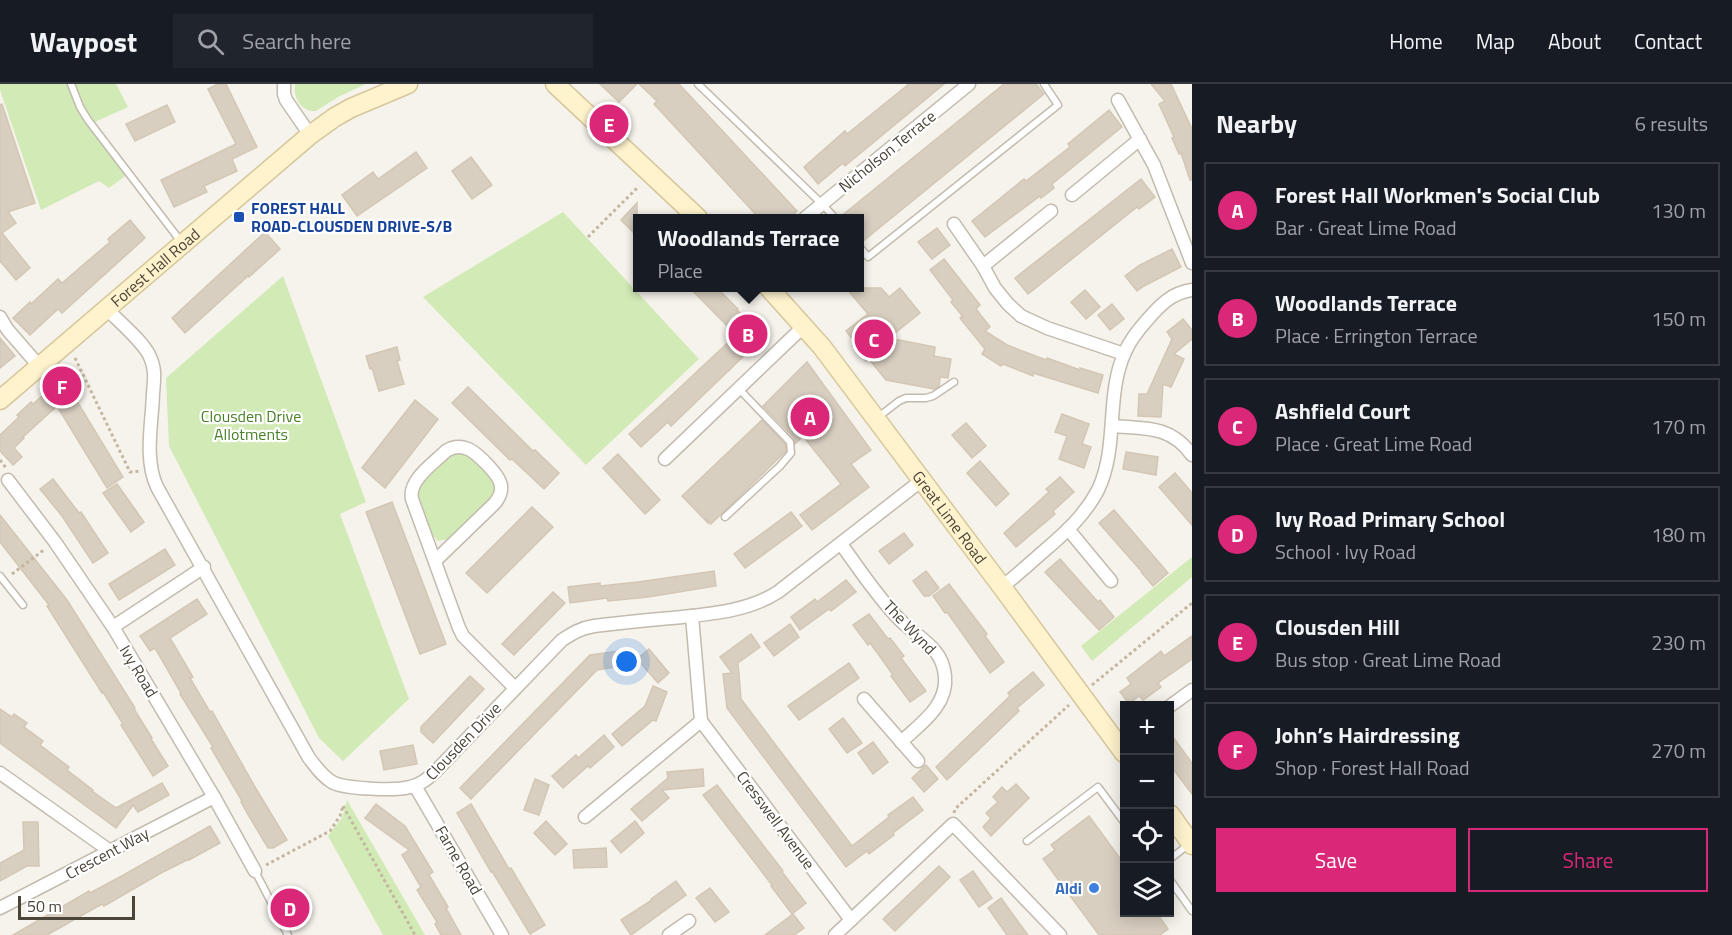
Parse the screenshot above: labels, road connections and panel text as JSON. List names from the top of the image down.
{
  "streets": {
    "main road": ["Forest Hall Road", "Great Lime Road"],
    "street": [
      "Nicholson Terrace",
      "The Wynd",
      "Ivy Road",
      "Clousden Drive",
      "Cresswell Avenue",
      "Crescent Way",
      "Farne Road"
    ]
  },
  "crossings": [
    ["Forest Hall Road", "Clousden Drive"],
    ["Great Lime Road", "Clousden Drive"],
    ["The Wynd", "Clousden Drive"],
    ["Ivy Road", "Crescent Way"],
    ["Clousden Drive", "Farne Road"]
  ],
  "parks": ["Clousden Drive Allotments"],
  "places": {
    "transit": ["FOREST HALL ROAD-CLOUSDEN DRIVE-S/B"],
    "other": ["Aldi"]
  },
  "scale_bar": "50 m",
  "page": {
    "header": "Waypost",
    "search": "Search here",
    "nav": [
      "Home",
      "Map",
      "About",
      "Contact"
    ],
    "heading": ["Nearby", "6 results"],
    "pins": [
      "E",
      "B",
      "C",
      "F",
      "A",
      "D"
    ],
    "list": [
      {
        "mark": "A",
        "name": "Forest Hall Workmen's Social Club",
        "note": "Bar · Great Lime Road",
        "value": "130 m"
      },
      {
        "mark": "B",
        "name": "Woodlands Terrace",
        "note": "Place · Errington Terrace",
        "value": "150 m"
      },
      {
        "mark": "C",
        "name": "Ashfield Court",
        "note": "Place · Great Lime Road",
        "value": "170 m"
      },
      {
        "mark": "D",
        "name": "Ivy Road Primary School",
        "note": "School · Ivy Road",
        "value": "180 m"
      },
      {
        "mark": "E",
        "name": "Clousden Hill",
        "note": "Bus stop · Great Lime Road",
        "value": "230 m"
      },
      {
        "mark": "F",
        "name": "John’s Hairdressing",
        "note": "Shop · Forest Hall Road",
        "value": "270 m"
      }
    ],
    "popup": ["Woodlands Terrace", "Place"],
    "map_buttons": ["+", "−"],
    "buttons": ["Save", "Share"],
    "scale": "50 m"
  }
}
